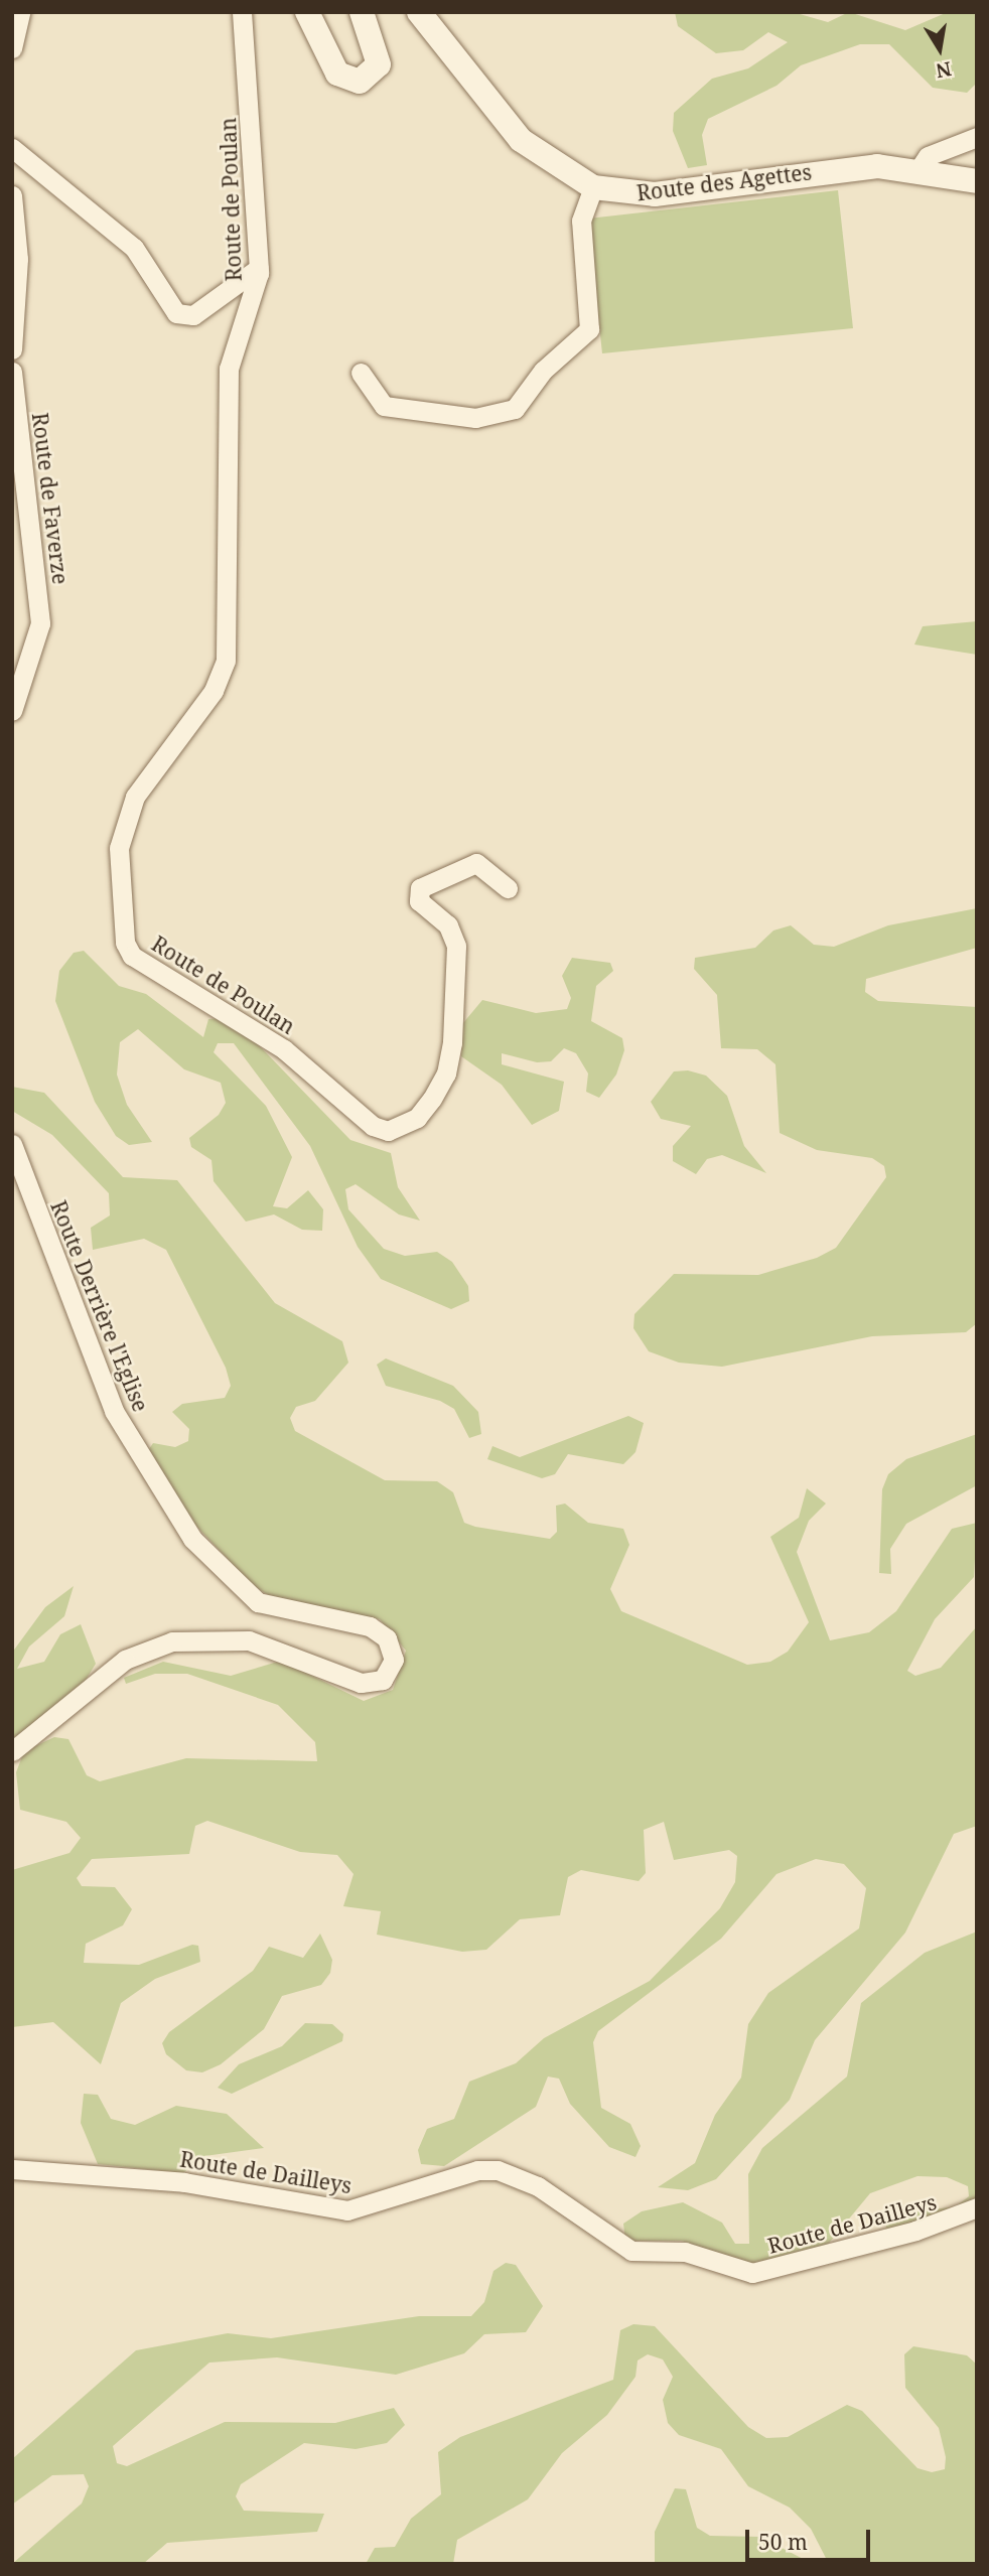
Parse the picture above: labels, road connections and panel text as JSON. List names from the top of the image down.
{
  "streets": {
    "street": [
      "Route des Agettes",
      "Route de Poulan",
      "Route de Faverze",
      "Route Derrière l'Eglise",
      "Route de Dailleys"
    ]
  },
  "scale_bar": "50 m",
  "north": "bottom"
}
